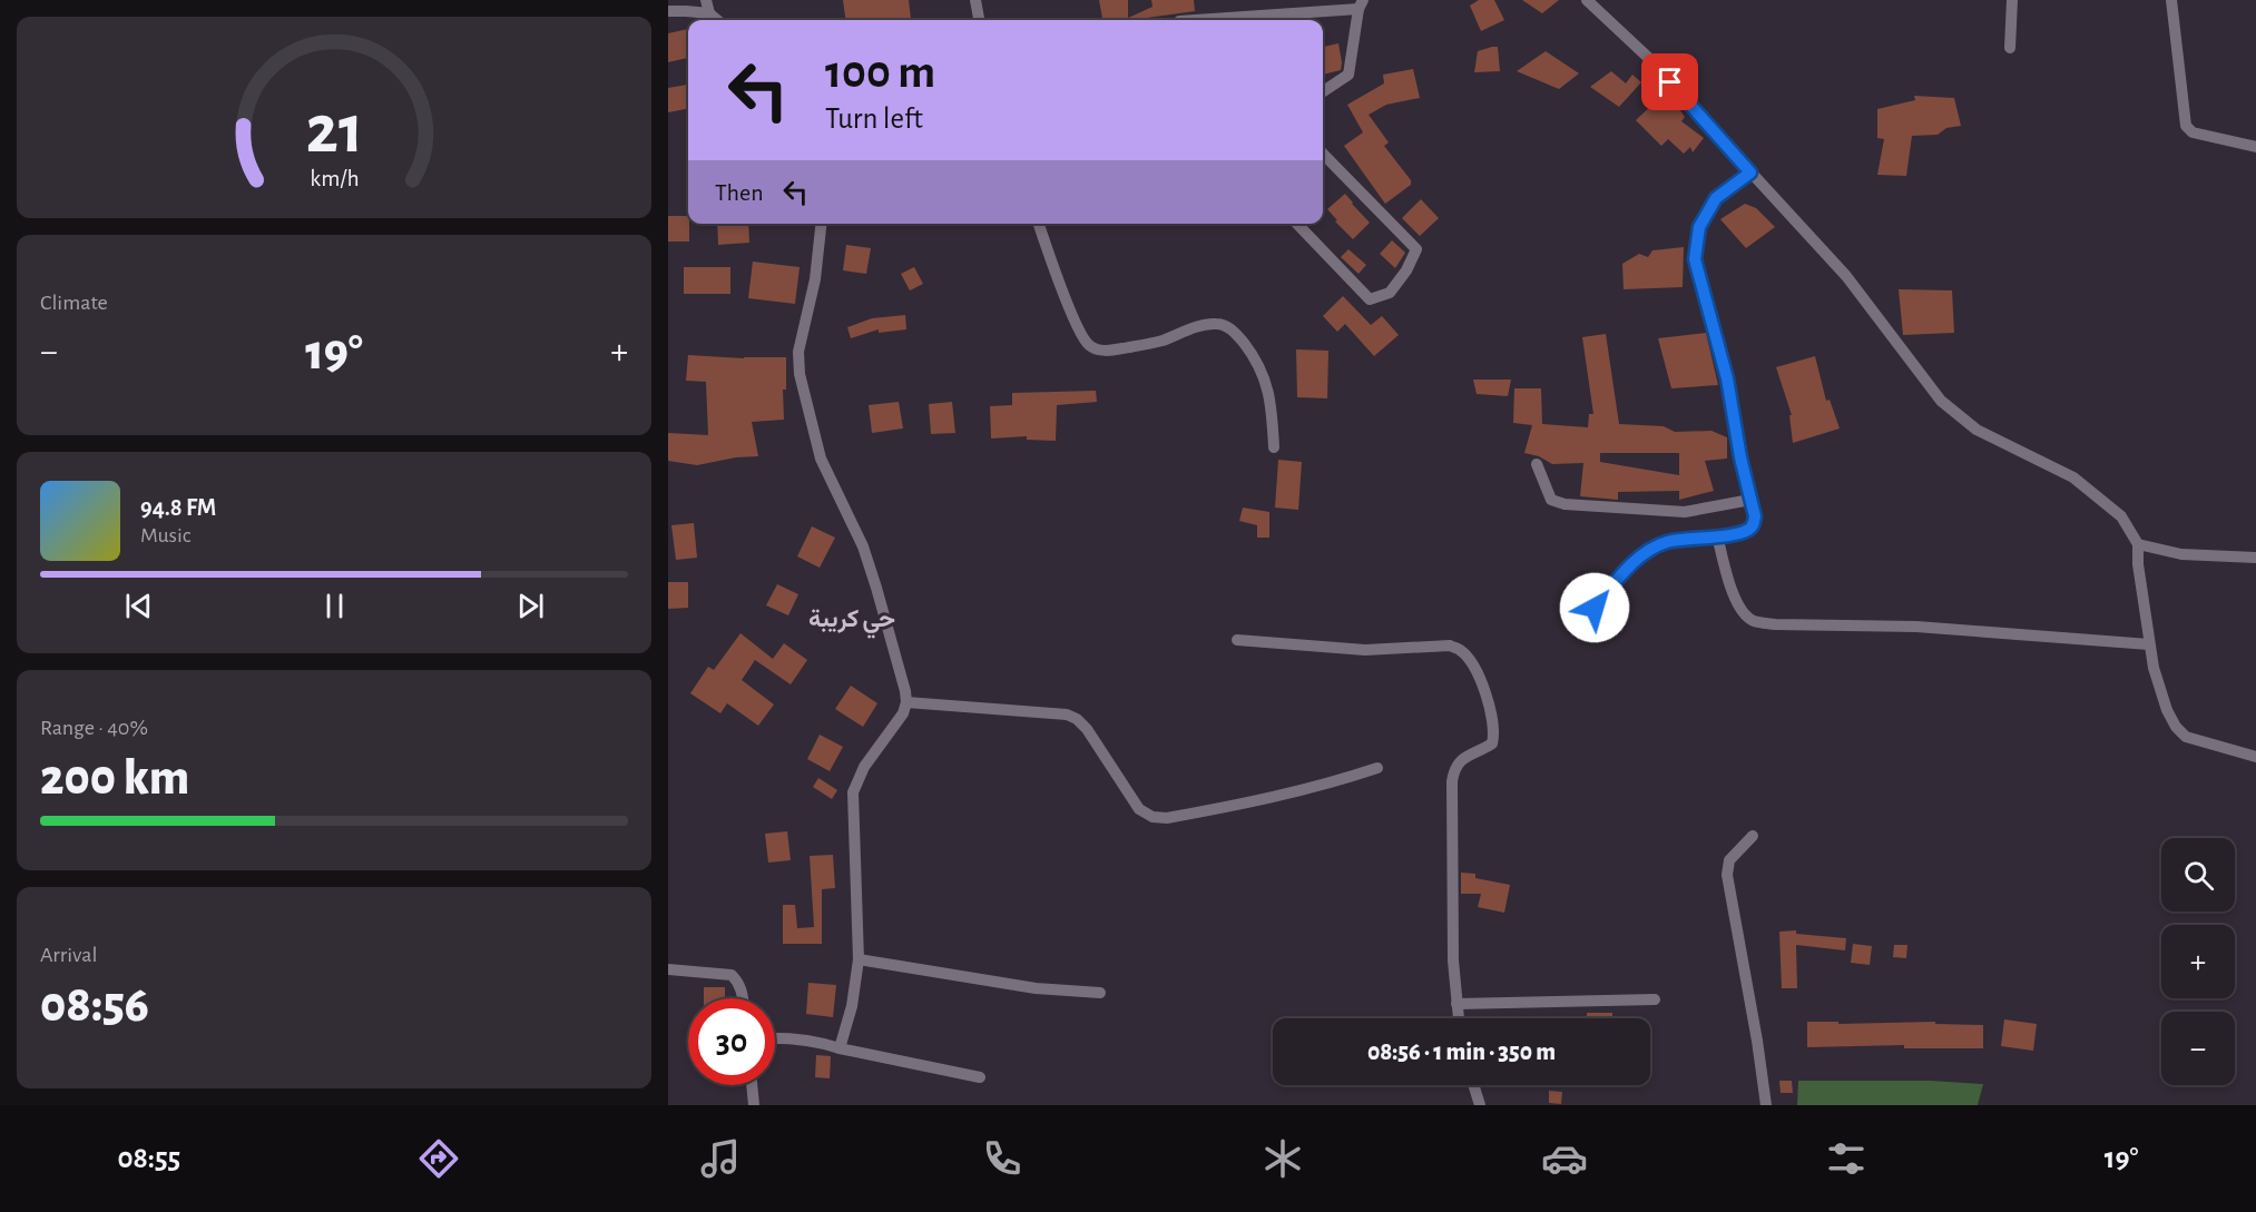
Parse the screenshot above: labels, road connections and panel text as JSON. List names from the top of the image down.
{
  "districts": ["حي كريبة"],
  "page": {
    "turn": ["100 m", "Turn left"],
    "then": "Then",
    "tile": [
      "Climate",
      ["Range · 40%", "200 km"],
      ["Arrival", "08:56"]
    ],
    "heat": ["−", "19°", "+"],
    "song": ["94.8 FM", "Music"],
    "map_buttons": ["+", "−"],
    "limit": "30",
    "trip": "08:56 · 1 min · 350 m",
    "tabs": ["08:55", "19°"],
    "gauge": ["21", "km/h"]
  }
}
